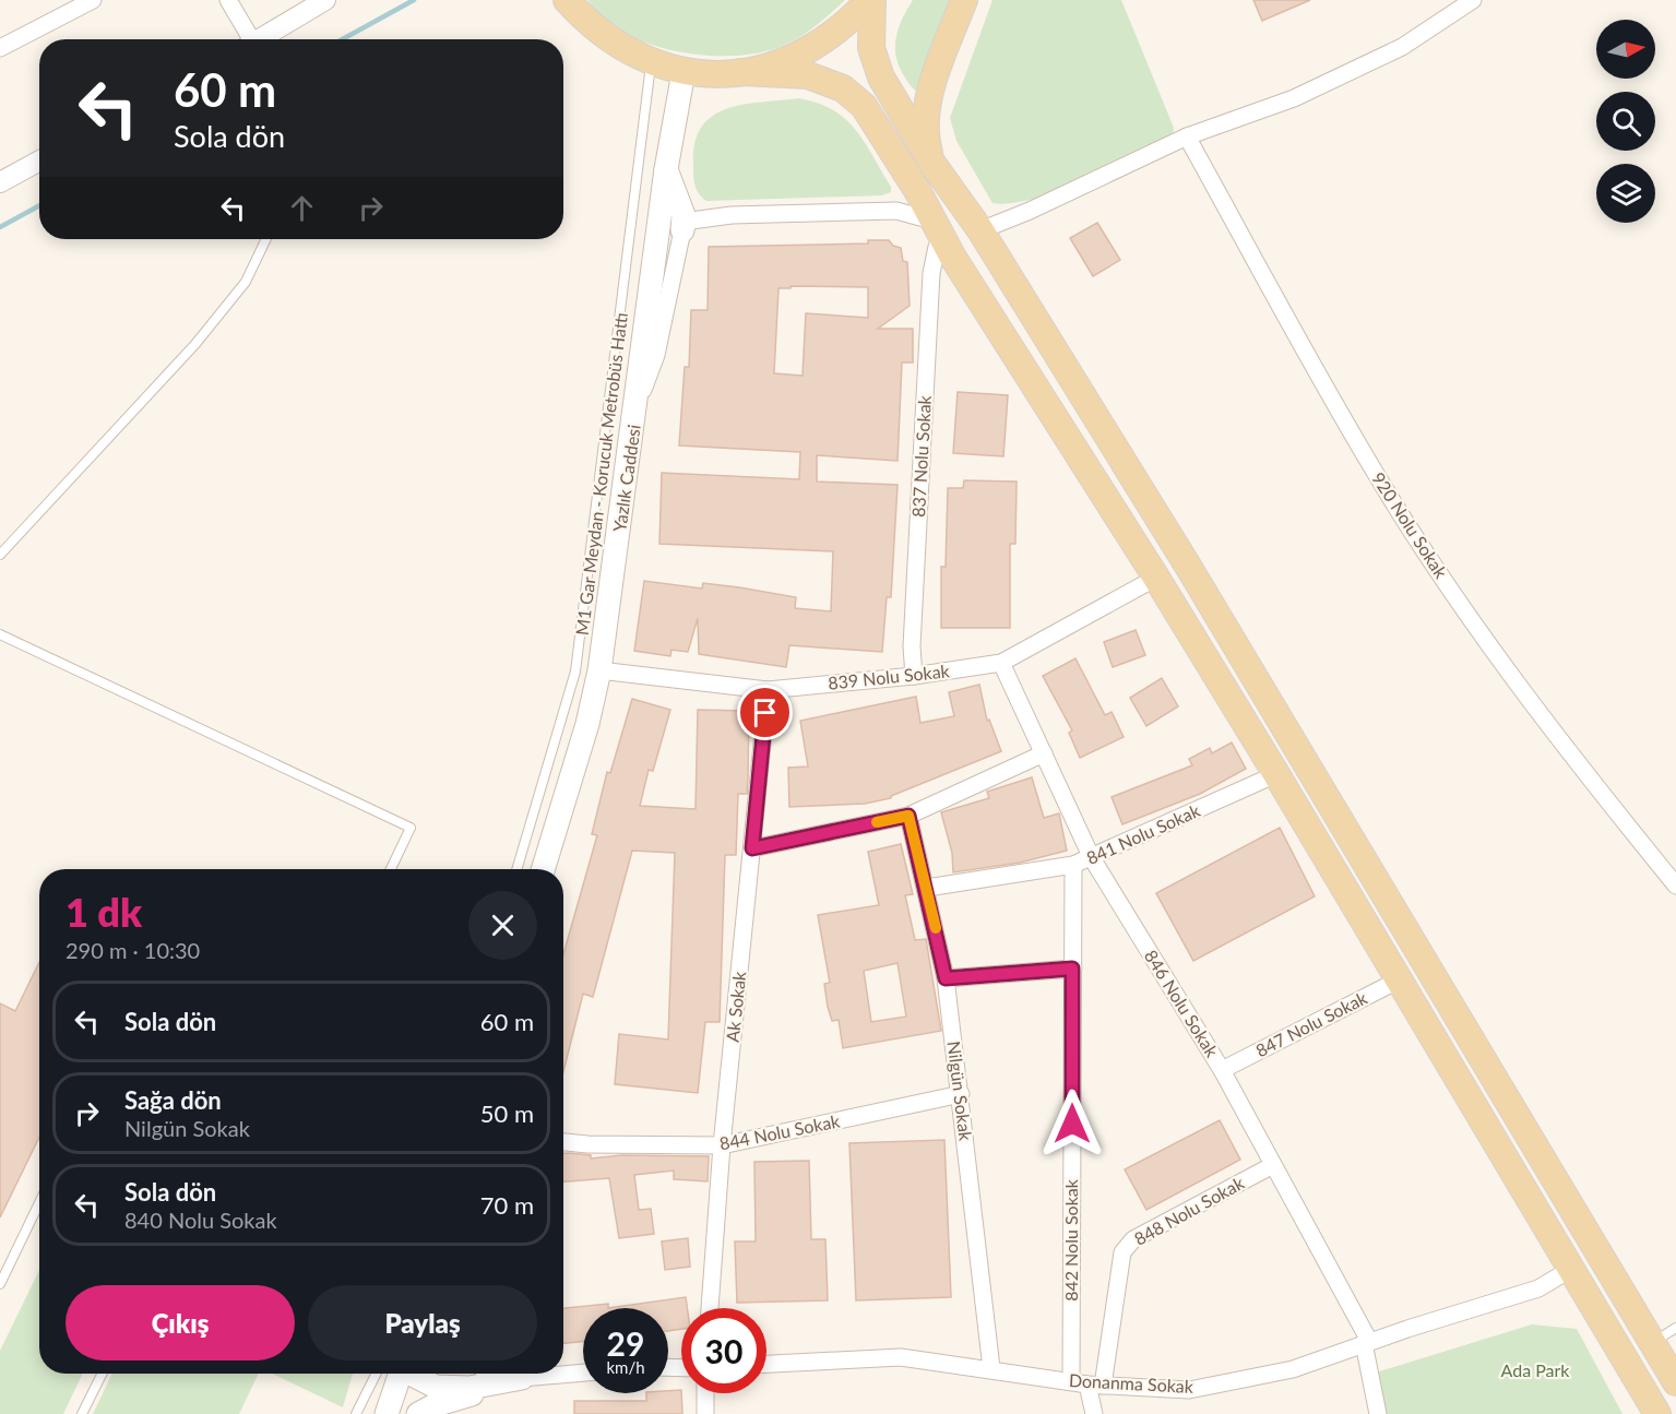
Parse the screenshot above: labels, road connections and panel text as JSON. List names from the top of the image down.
{
  "streets": {
    "main road": ["Yazlık Caddesi"],
    "street": [
      "837 Nolu Sokak",
      "920 Nolu Sokak",
      "839 Nolu Sokak",
      "841 Nolu Sokak",
      "846 Nolu Sokak",
      "Ak Sokak",
      "847 Nolu Sokak",
      "Nilgün Sokak",
      "844 Nolu Sokak",
      "848 Nolu Sokak",
      "842 Nolu Sokak",
      "Donanma Sokak"
    ],
    "lane": ["M1 Gar Meydan - Korucuk Metrobüs Hattı"]
  },
  "crossings": [
    ["837 Nolu Sokak", "839 Nolu Sokak"],
    ["Yazlık Caddesi", "839 Nolu Sokak"],
    ["839 Nolu Sokak", "846 Nolu Sokak"],
    ["839 Nolu Sokak", "Ak Sokak"],
    ["841 Nolu Sokak", "846 Nolu Sokak"],
    ["841 Nolu Sokak", "Nilgün Sokak"],
    ["841 Nolu Sokak", "842 Nolu Sokak"],
    ["846 Nolu Sokak", "847 Nolu Sokak"],
    ["846 Nolu Sokak", "848 Nolu Sokak"],
    ["846 Nolu Sokak", "Donanma Sokak"],
    ["Ak Sokak", "844 Nolu Sokak"],
    ["Nilgün Sokak", "844 Nolu Sokak"],
    ["Nilgün Sokak", "Donanma Sokak"],
    ["848 Nolu Sokak", "Donanma Sokak"],
    ["842 Nolu Sokak", "Donanma Sokak"]
  ],
  "parks": ["Ada Park"],
  "north": "right",
  "page": {
    "turn": ["60 m", "Sola dön"],
    "heading": ["1 dk", "290 m · 10:30"],
    "list": [
      {
        "name": "Sola dön",
        "value": "60 m"
      },
      {
        "name": "Sağa dön",
        "note": "Nilgün Sokak",
        "value": "50 m"
      },
      {
        "name": "Sola dön",
        "note": "840 Nolu Sokak",
        "value": "70 m"
      }
    ],
    "buttons": ["Çıkış", "Paylaş"],
    "speed": "29 km/h",
    "limit": "30"
  }
}
